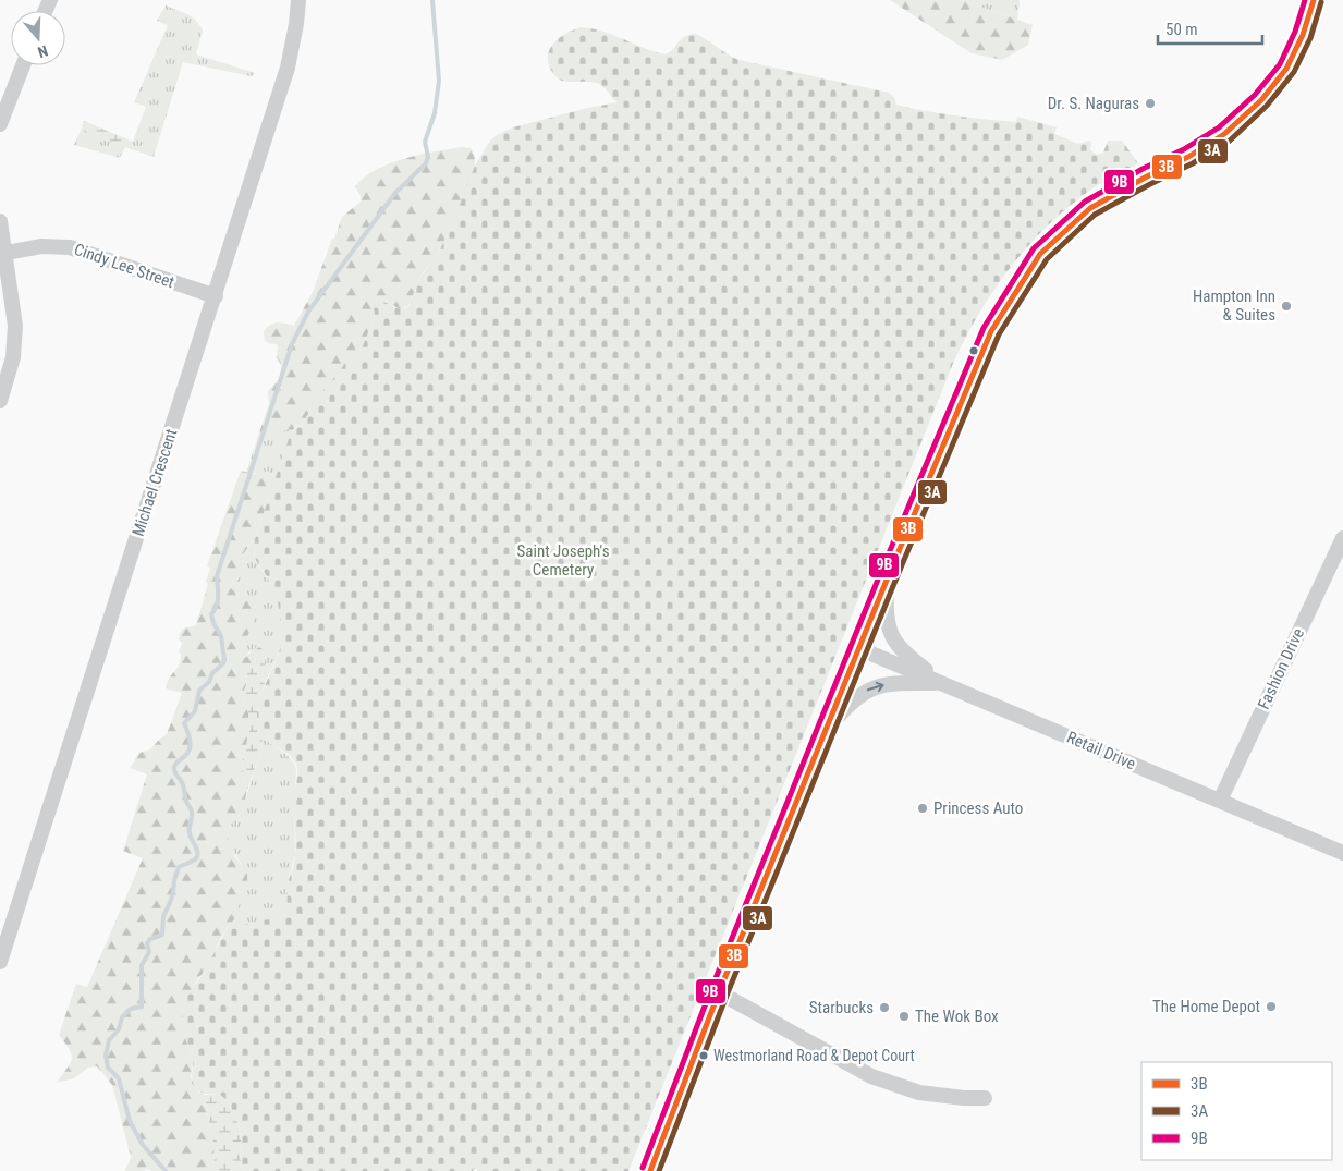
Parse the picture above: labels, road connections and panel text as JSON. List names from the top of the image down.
{
  "streets": {
    "street": [
      "Cindy Lee Street",
      "Michael Crescent",
      "Fashion Drive",
      "Retail Drive"
    ]
  },
  "crossings": [
    ["Cindy Lee Street", "Michael Crescent"],
    ["Fashion Drive", "Retail Drive"]
  ],
  "parks": ["Saint Joseph's Cemetery"],
  "places": [
    "Dr. S. Naguras",
    "Hampton Inn & Suites",
    "Princess Auto",
    "The Home Depot",
    "Starbucks",
    "The Wok Box",
    "Westmorland Road & Depot Court"
  ],
  "lines": ["transit line 3B", "transit line 9B", "transit line 3A"],
  "legend": ["3B", "3A", "9B"],
  "scale_bar": "50 m",
  "north": "bottom"
}
